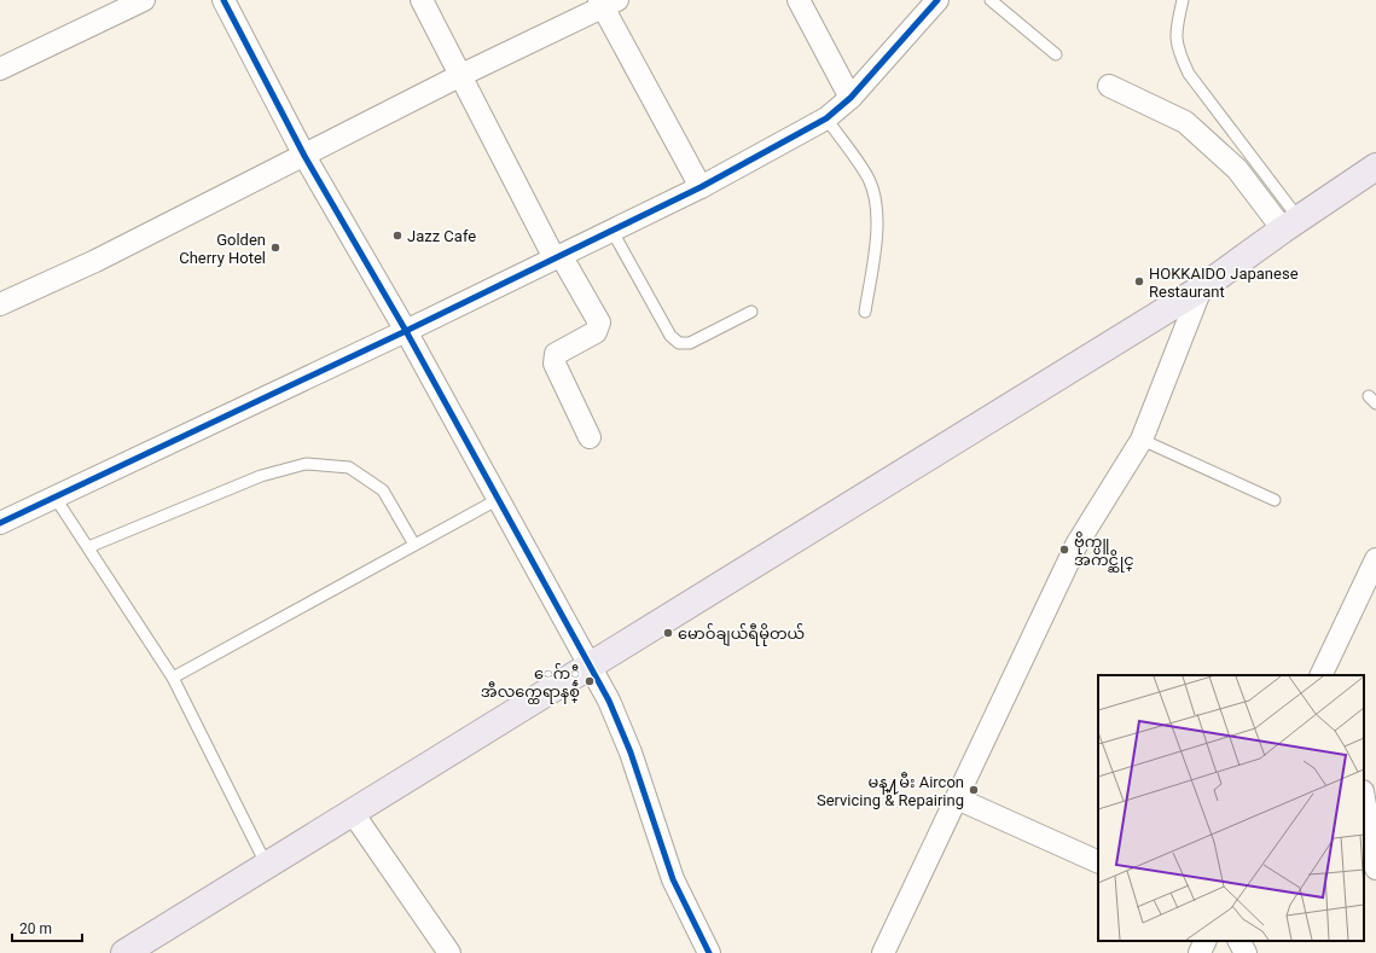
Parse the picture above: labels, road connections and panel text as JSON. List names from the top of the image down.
{
  "places": [
    "Jazz Cafe",
    "Golden Cherry Hotel",
    "HOKKAIDO Japanese Restaurant",
    "ဗိုက္ပူ အကင္ဆိုင္",
    "မောဝ်ချယ်ရီမိုတယ်",
    "ေဂ်ာ္နီ အီလက္ထေရာနစ္",
    "မန္႔မီး Aircon Servicing & Repairing"
  ],
  "scale_bar": "20 m"
}
